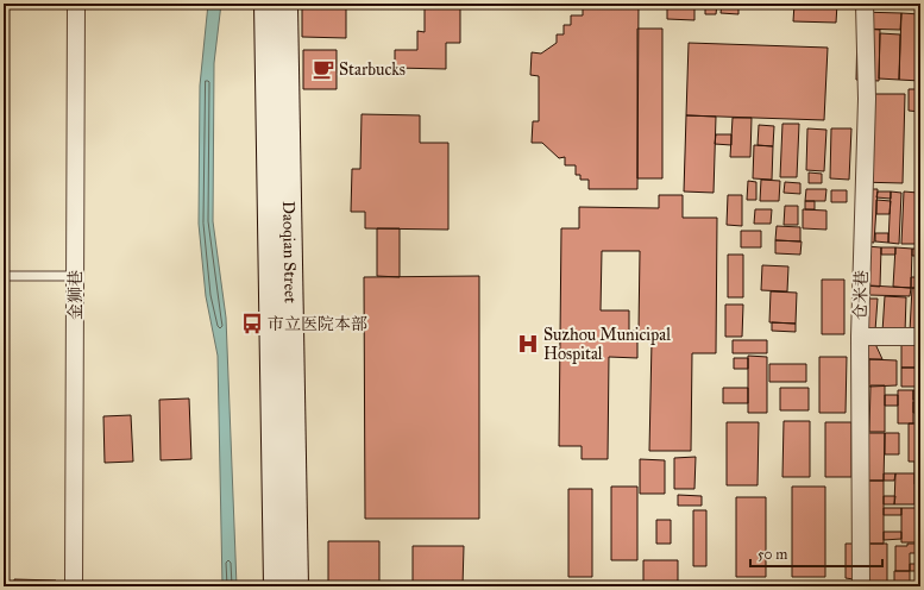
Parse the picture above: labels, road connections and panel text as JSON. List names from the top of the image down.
{
  "streets": {
    "main road": ["Daoqian Street"],
    "street": ["金狮巷", "仓米巷"]
  },
  "places": {
    "cafe": ["Starbucks"],
    "bus stop": ["市立医院本部"],
    "hospital": ["Suzhou Municipal Hospital"]
  },
  "scale_bar": "50 m"
}
